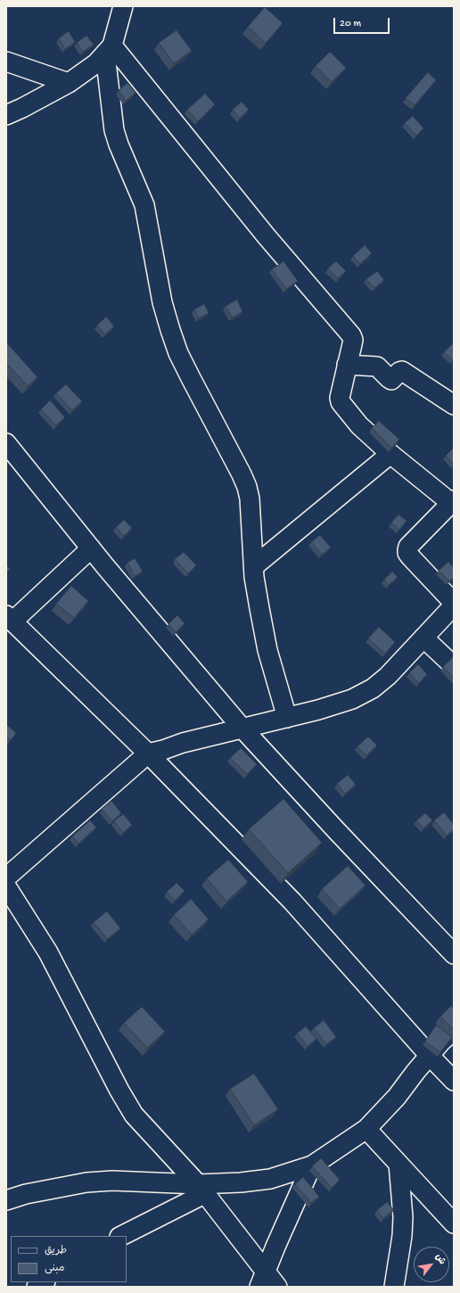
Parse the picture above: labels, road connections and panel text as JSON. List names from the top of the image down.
{
  "legend": ["طريق", "مبنى"],
  "scale_bar": "20 m",
  "north": "top right"
}
